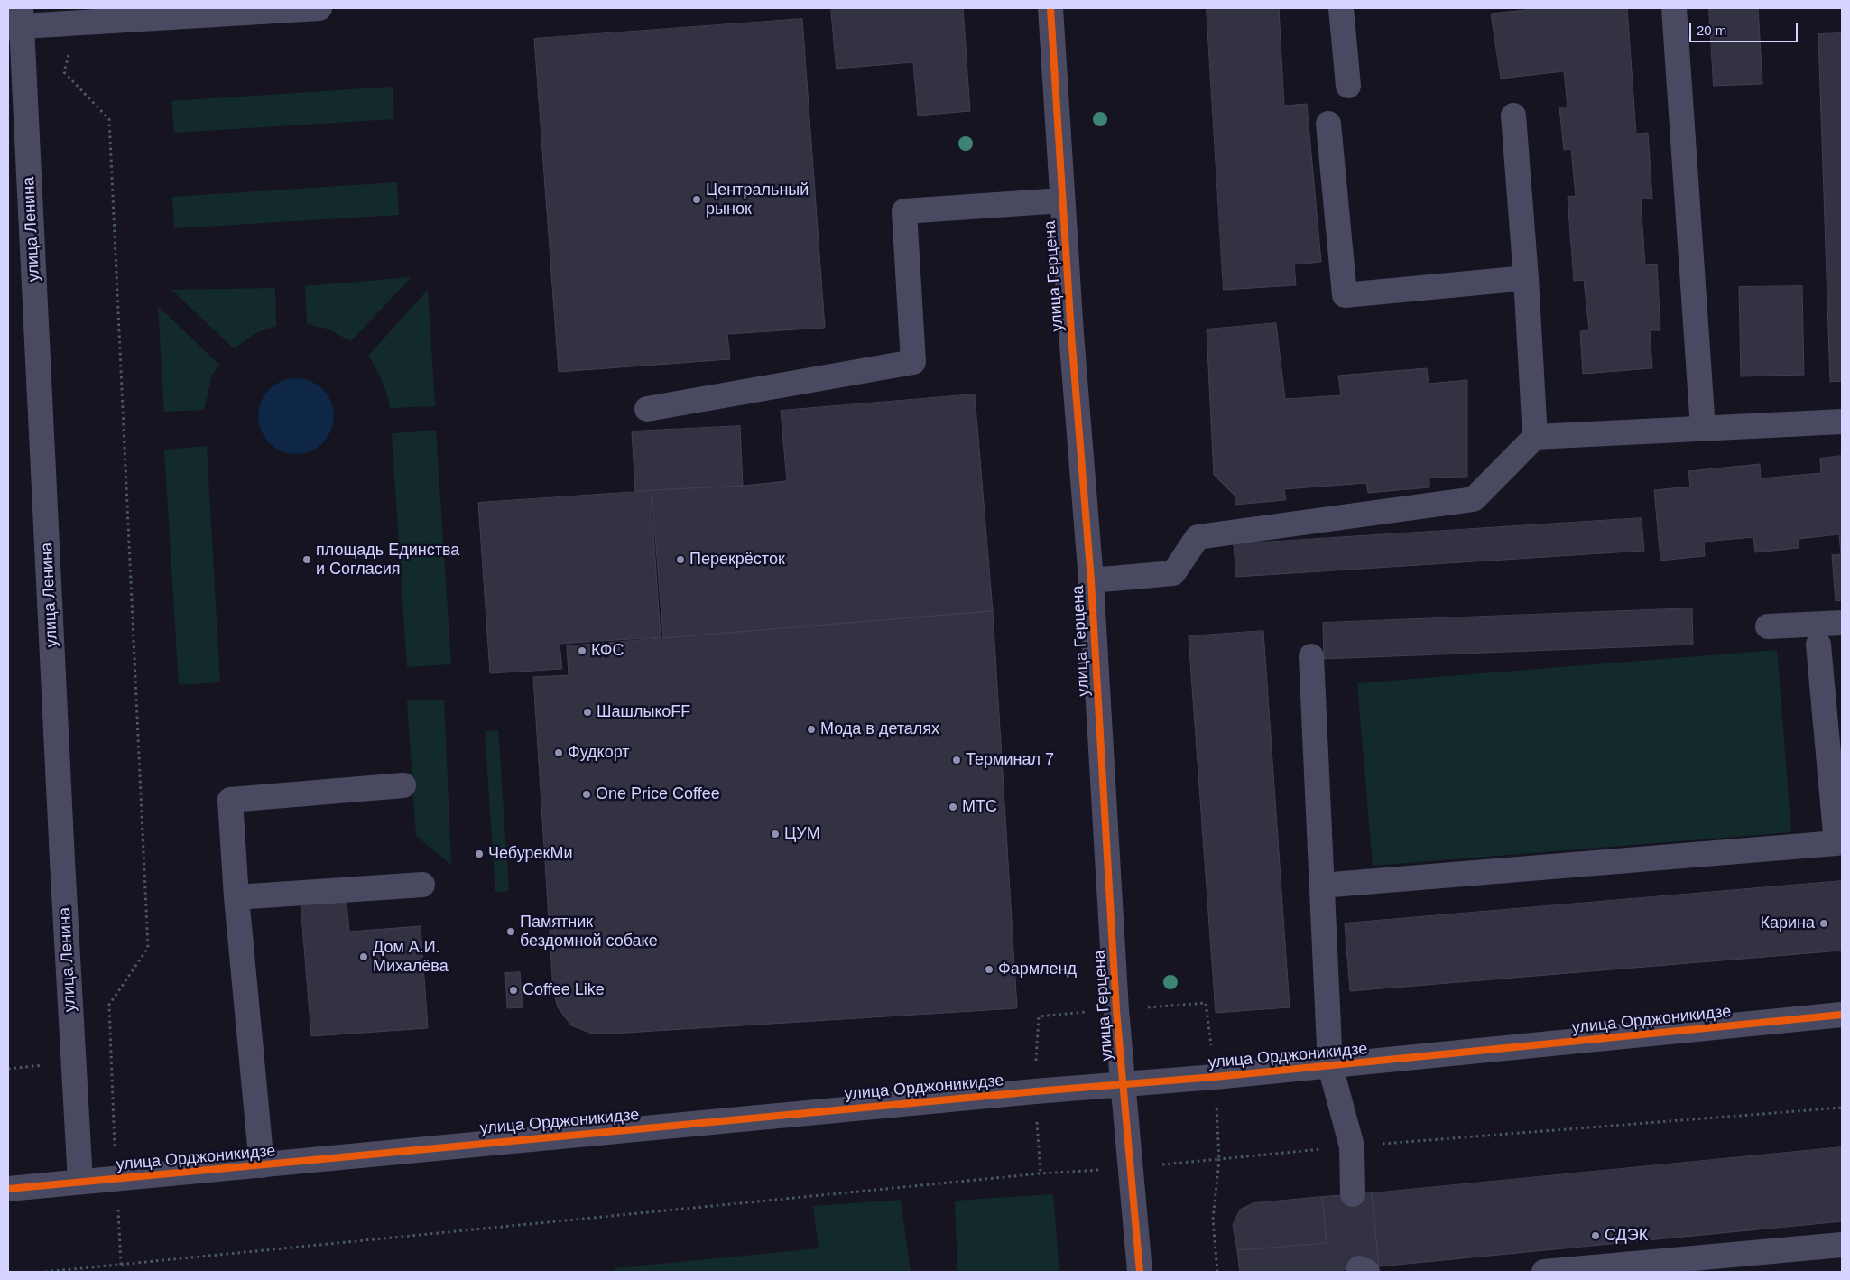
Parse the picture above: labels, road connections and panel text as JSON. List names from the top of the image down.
{
  "streets": {
    "street": ["улица Ленина", "улица Герцена", "улица Орджоникидзе"]
  },
  "crossings": [
    ["улица Ленина", "улица Орджоникидзе"],
    ["улица Герцена", "улица Орджоникидзе"]
  ],
  "places": [
    "Центральный рынок",
    "площадь Единства и Согласия",
    "Перекрёсток",
    "КФС",
    "ШашлыкoFF",
    "Мода в деталях",
    "Фудкорт",
    "Терминал 7",
    "One Price Coffee",
    "МТС",
    "ЦУМ",
    "ЧебурекМи",
    "Карина",
    "Памятник бездомной собаке",
    "Дом А.И. Михалёва",
    "Фармленд",
    "Coffee Like",
    "СДЭК"
  ],
  "scale_bar": "20 m"
}
